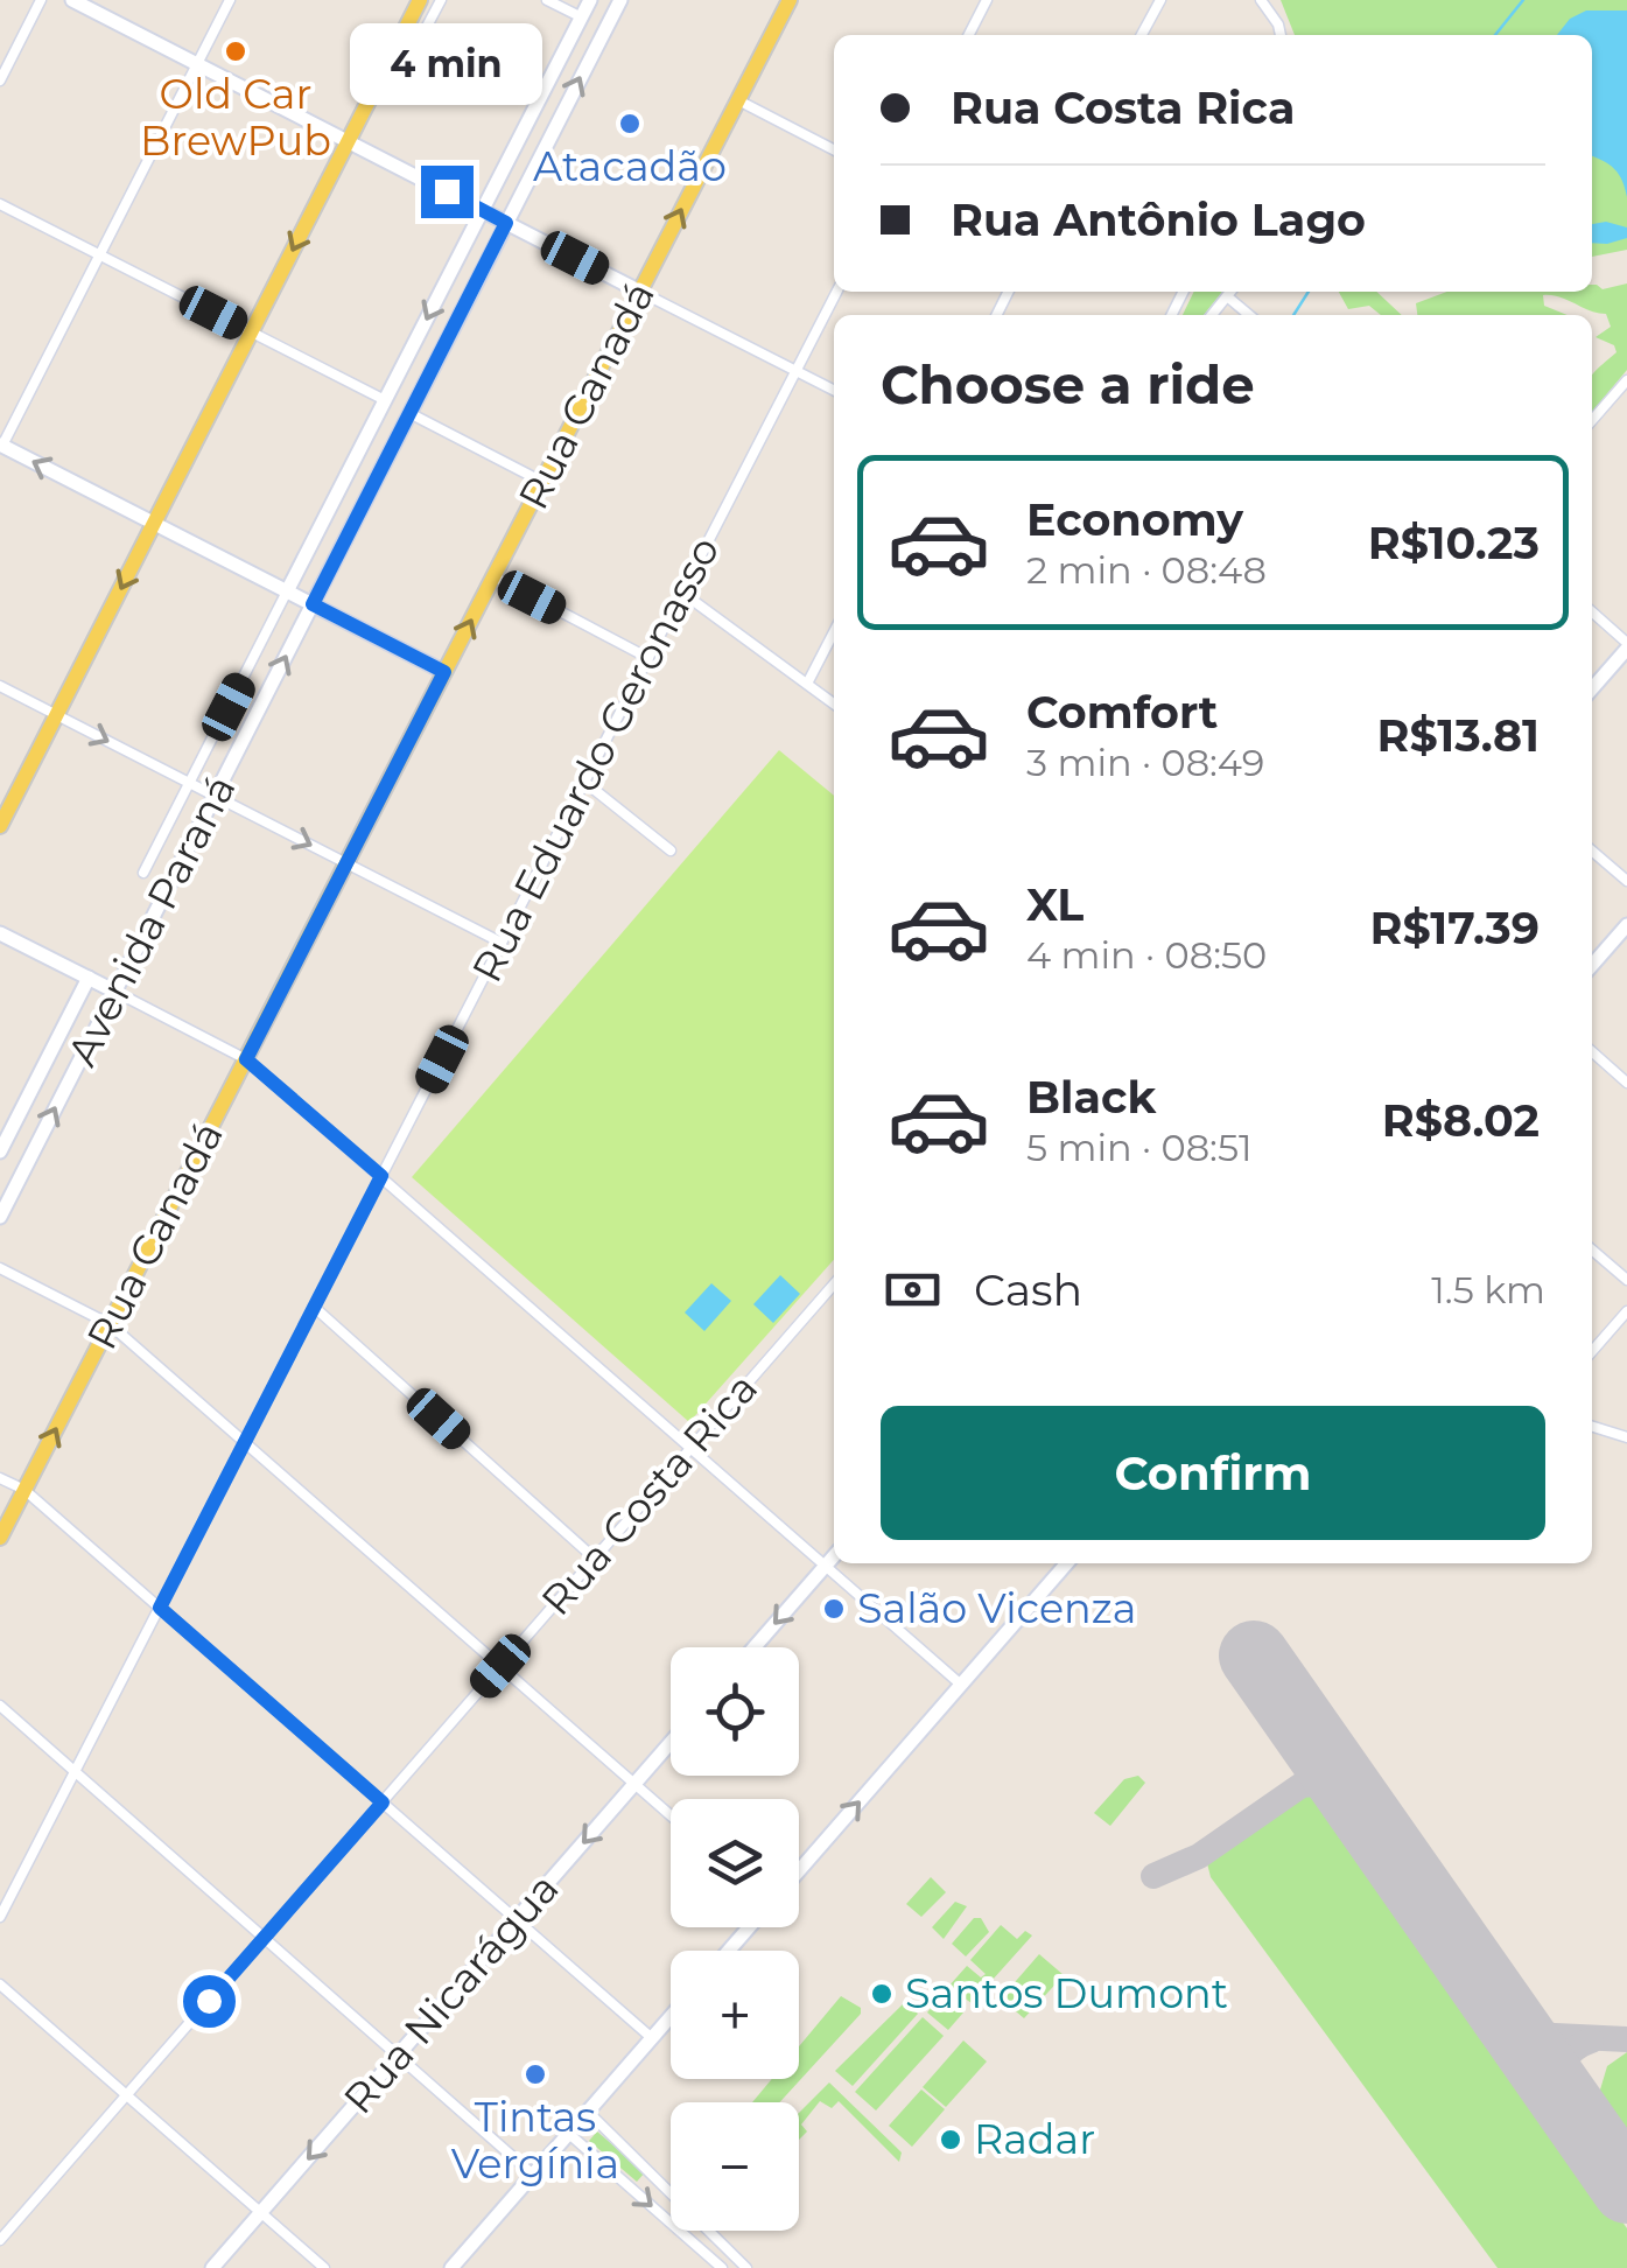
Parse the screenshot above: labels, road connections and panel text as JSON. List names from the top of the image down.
{
  "streets": {
    "main road": ["Rua Canadá"],
    "street": [
      "Rua Eduardo Geronasso",
      "Avenida Paraná",
      "Rua Costa Rica",
      "Rua Nicarágua"
    ]
  },
  "one_way": ["Rua Nicarágua"],
  "places": [
    "Old Car BrewPub",
    "Atacadão",
    "Salão Vicenza",
    "Santos Dumont",
    "Tintas Vergínia",
    "Radar"
  ],
  "page": {
    "bubble": "4 min",
    "banner": ["Rua Costa Rica", "Rua Antônio Lago"],
    "heading": "Choose a ride",
    "list": [
      {
        "name": "Economy",
        "note": "2 min · 08:48",
        "value": "R$10.23"
      },
      {
        "name": "Comfort",
        "note": "3 min · 08:49",
        "value": "R$13.81"
      },
      {
        "name": "XL",
        "note": "4 min · 08:50",
        "value": "R$17.39"
      },
      {
        "name": "Black",
        "note": "5 min · 08:51",
        "value": "R$8.02"
      }
    ],
    "pay": ["Cash", "1.5 km"],
    "buttons": "Confirm",
    "map_buttons": ["+", "−"]
  }
}
